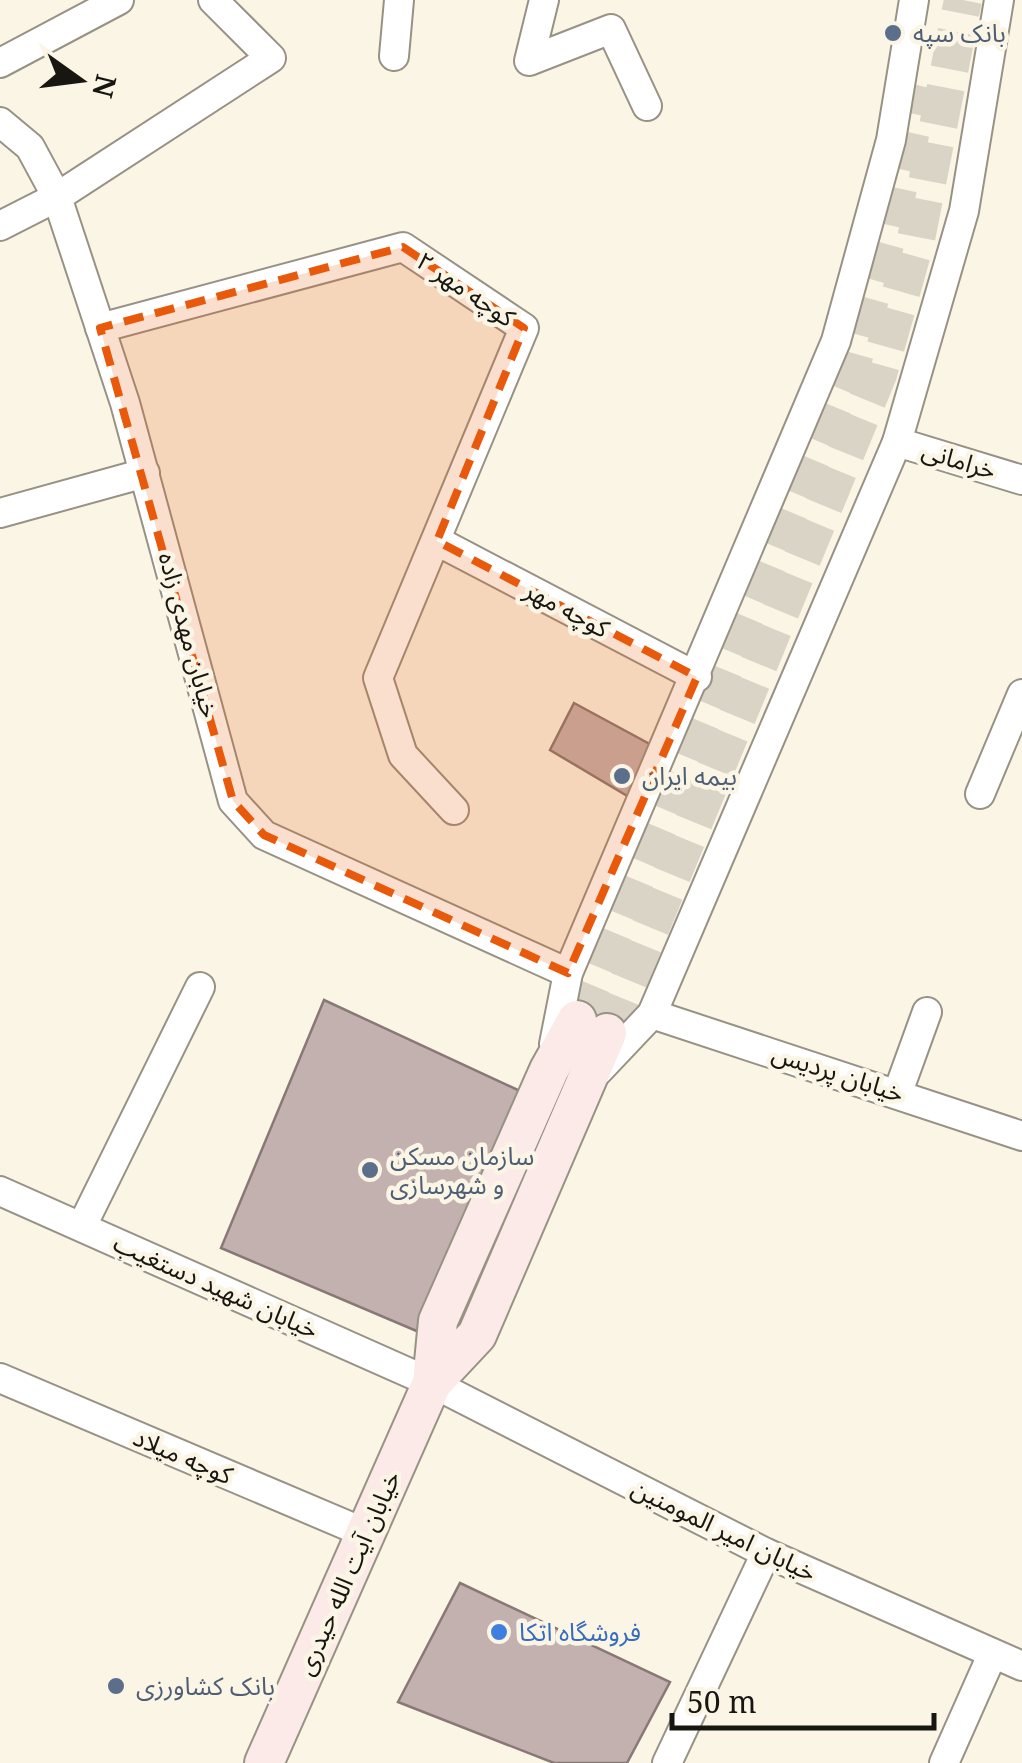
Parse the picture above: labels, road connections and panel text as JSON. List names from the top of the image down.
{
  "streets": {
    "main road": ["خیابان آیت الله حیدری"],
    "street": [
      "کوچه مهر ۲",
      "خرامانی",
      "کوچه مهر",
      "خیابان مهدی زاده",
      "خیابان پردیس",
      "خیابان شهید دستغیب",
      "کوچه میلاد",
      "خیابان امیر المومنین"
    ]
  },
  "crossings": [
    ["کوچه مهر ۲", "کوچه مهر"],
    ["کوچه مهر ۲", "خیابان مهدی زاده"],
    ["خیابان شهید دستغیب", "خیابان امیر المومنین"],
    ["خیابان شهید دستغیب", "خیابان آیت الله حیدری"],
    ["کوچه میلاد", "خیابان آیت الله حیدری"],
    ["خیابان امیر المومنین", "خیابان آیت الله حیدری"]
  ],
  "places": [
    "بانک سپه",
    "بیمه ایران",
    "سازمان مسکن و شهرسازی",
    "فروشگاه اتکا",
    "بانک کشاورزی"
  ],
  "scale_bar": "50 m",
  "north": "right"
}
